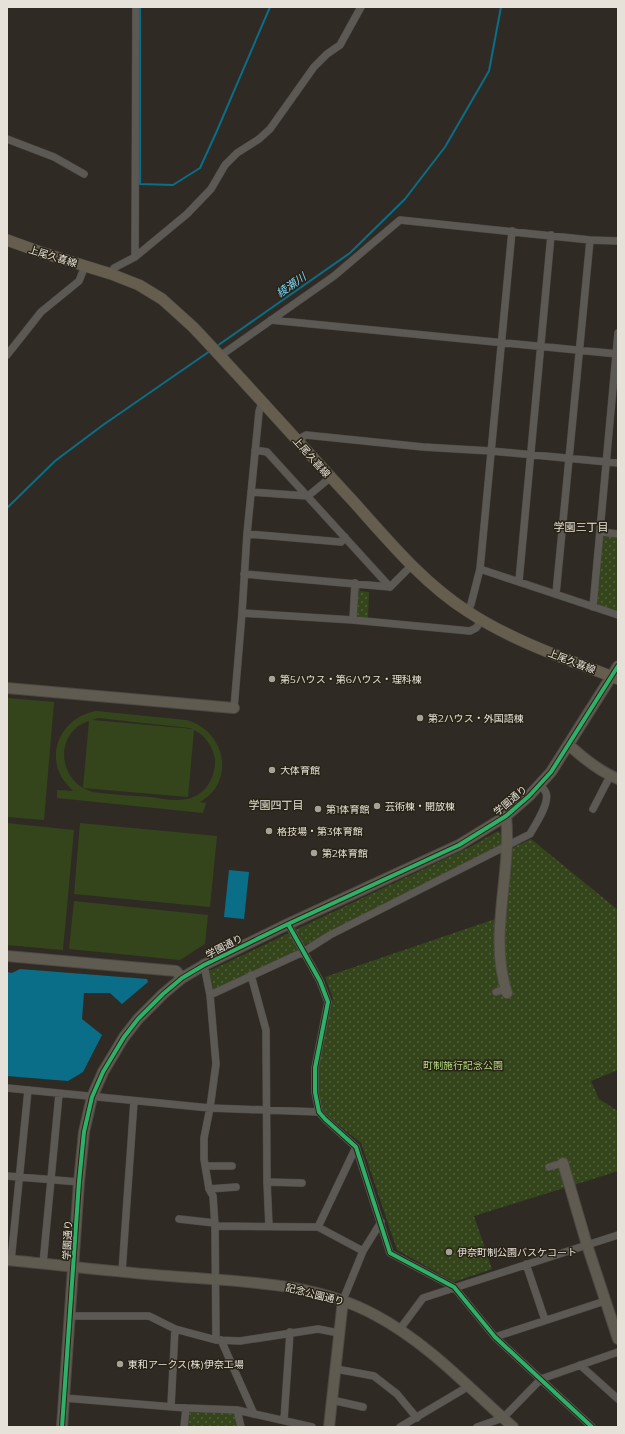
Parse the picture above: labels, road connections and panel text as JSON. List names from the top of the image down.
{
  "streets": {
    "main road": ["上尾久喜線"],
    "street": ["学園通り", "記念公園通り"]
  },
  "crossings": [
    ["上尾久喜線", "学園通り"],
    ["学園通り", "記念公園通り"]
  ],
  "districts": ["学園三丁目", "学園四丁目"],
  "water": ["綾瀬川"],
  "parks": ["町制施行記念公園"],
  "places": [
    "第5ハウス・第6ハウス・理科棟",
    "第2ハウス・外国語棟",
    "大体育館",
    "芸術棟・開放棟",
    "第1体育館",
    "格技場・第3体育館",
    "第2体育館",
    "伊奈町制公園バスケコート",
    "東和アークス(株)伊奈工場"
  ]
}
